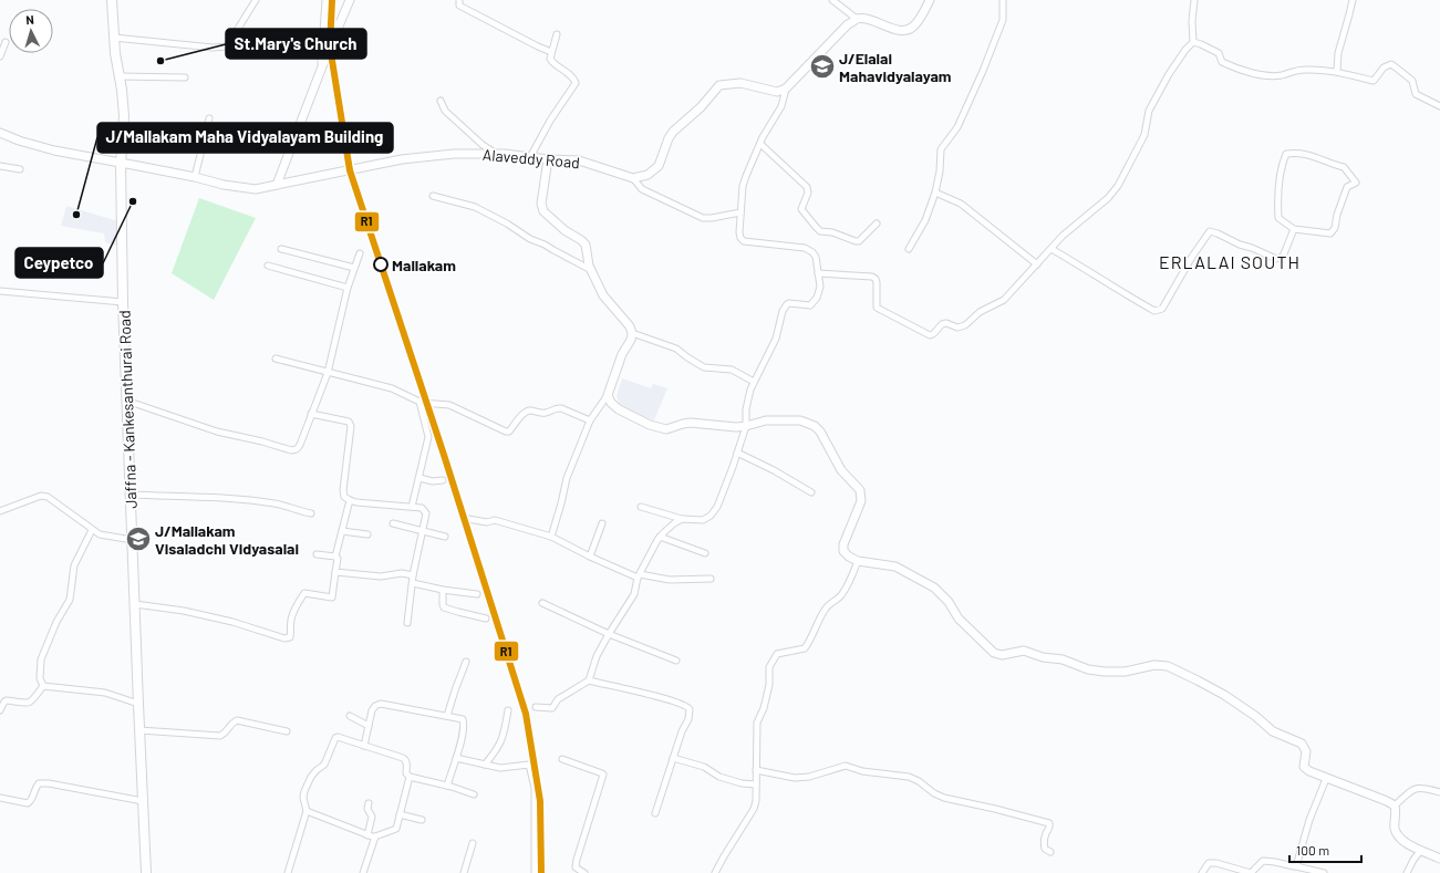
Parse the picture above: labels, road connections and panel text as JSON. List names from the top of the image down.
{
  "streets": {
    "main road": ["Jaffna - Kankesanthurai Road"],
    "street": ["Alaveddy Road"]
  },
  "crossings": [
    ["Alaveddy Road", "Jaffna - Kankesanthurai Road"]
  ],
  "districts": ["ERLALAI SOUTH"],
  "places": {
    "other": [
      "St.Mary's Church",
      "Ceypetco",
      "J/Mallakam Maha Vidyalayam Building",
      "Mallakam"
    ],
    "school or university": ["J/Elalai Mahavidyalayam", "J/Mallakam Visaladchi Vidyasalai"]
  },
  "lines": ["transit line R1"],
  "scale_bar": "100 m",
  "north": "top"
}
